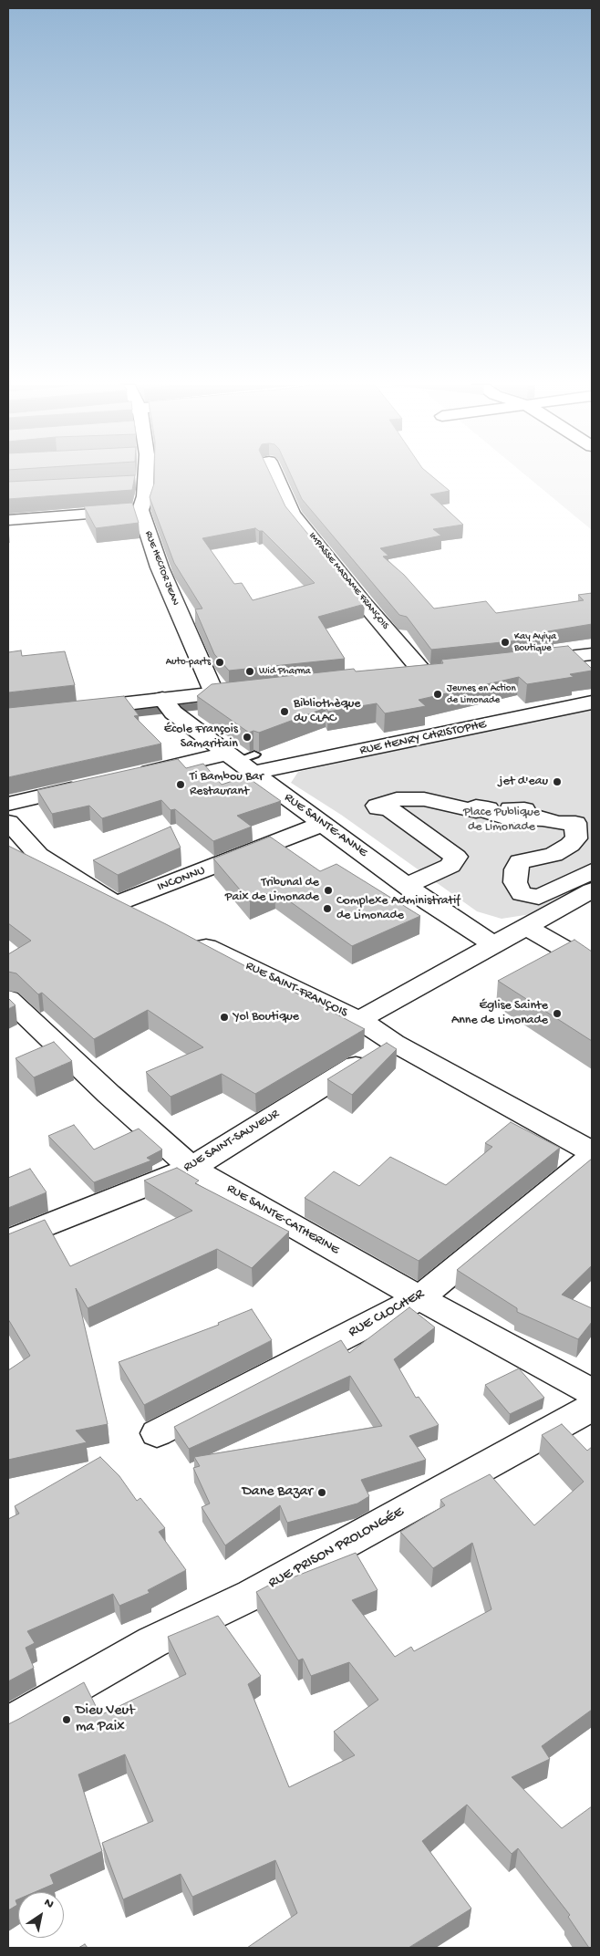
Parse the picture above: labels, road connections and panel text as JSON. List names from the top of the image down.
{
  "streets": {
    "street": [
      "RUE HECTOR JEAN",
      "IMPASSE MADAME FRANÇOIS",
      "RUE HENRY CHRISTOPHE",
      "RUE SAINTE-ANNE",
      "INCONNU",
      "RUE SAINT-FRANÇOIS",
      "RUE SAINT-SAUVEUR",
      "RUE SAINTE-CATHERINE",
      "RUE CLOCHER",
      "RUE PRISON PROLONGÉE"
    ]
  },
  "crossings": [
    ["RUE HENRY CHRISTOPHE", "RUE SAINTE-ANNE"],
    ["RUE SAINTE-ANNE", "INCONNU"],
    ["RUE SAINT-FRANÇOIS", "RUE SAINT-SAUVEUR"],
    ["RUE SAINT-SAUVEUR", "RUE SAINTE-CATHERINE"],
    ["RUE SAINTE-CATHERINE", "RUE CLOCHER"]
  ],
  "parks": ["Place Publique de Limonade"],
  "places": [
    "Kay Ayiya Boutique",
    "Auto-parts",
    "Wid Pharma",
    "Jeunes en Action de Limonade",
    "Bibliothèque du CLAC",
    "École François Samaritain",
    "jet d'eau",
    "Ti Bambou Bar Restaurant",
    "Tribunal de Paix de Limonade",
    "Complexe Administratif de Limonade",
    "Église Sainte Anne de Limonade",
    "Yol Boutique",
    "Dane Bazar",
    "Dieu Veut ma Paix"
  ],
  "north": "top right"
}
